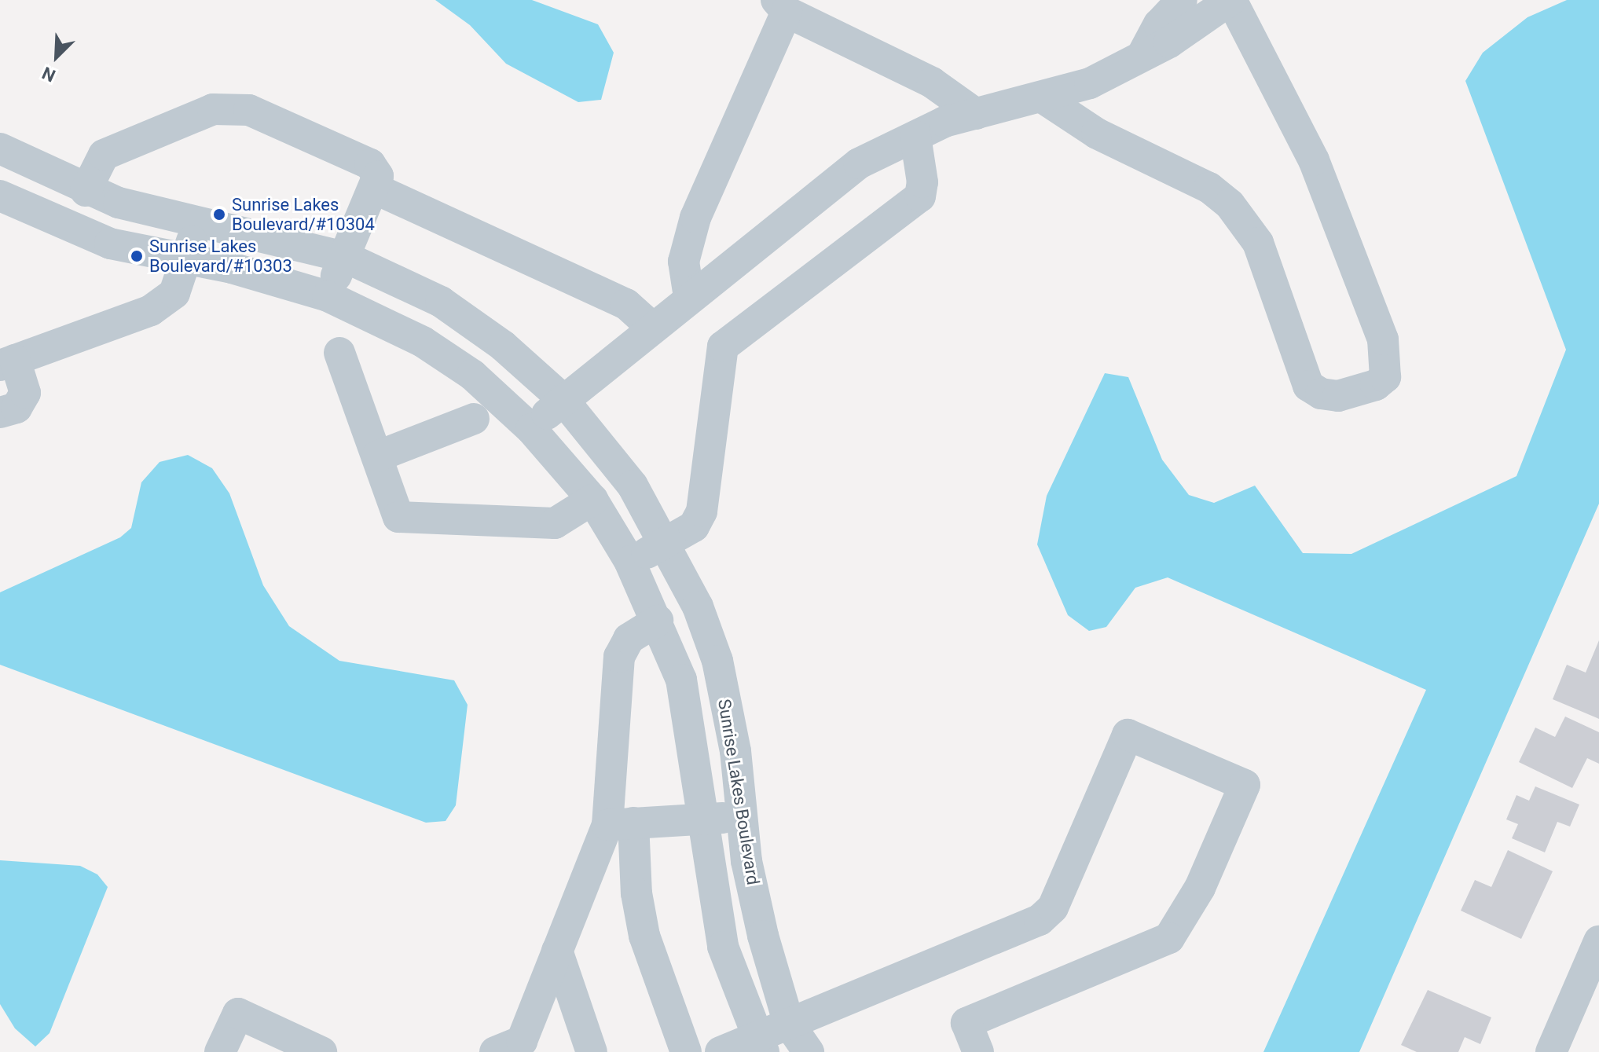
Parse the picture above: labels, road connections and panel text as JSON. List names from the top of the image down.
{
  "streets": {
    "street": ["Sunrise Lakes Boulevard"]
  },
  "places": ["Sunrise Lakes Boulevard/#10304", "Sunrise Lakes Boulevard/#10303"],
  "north": "bottom left"
}
